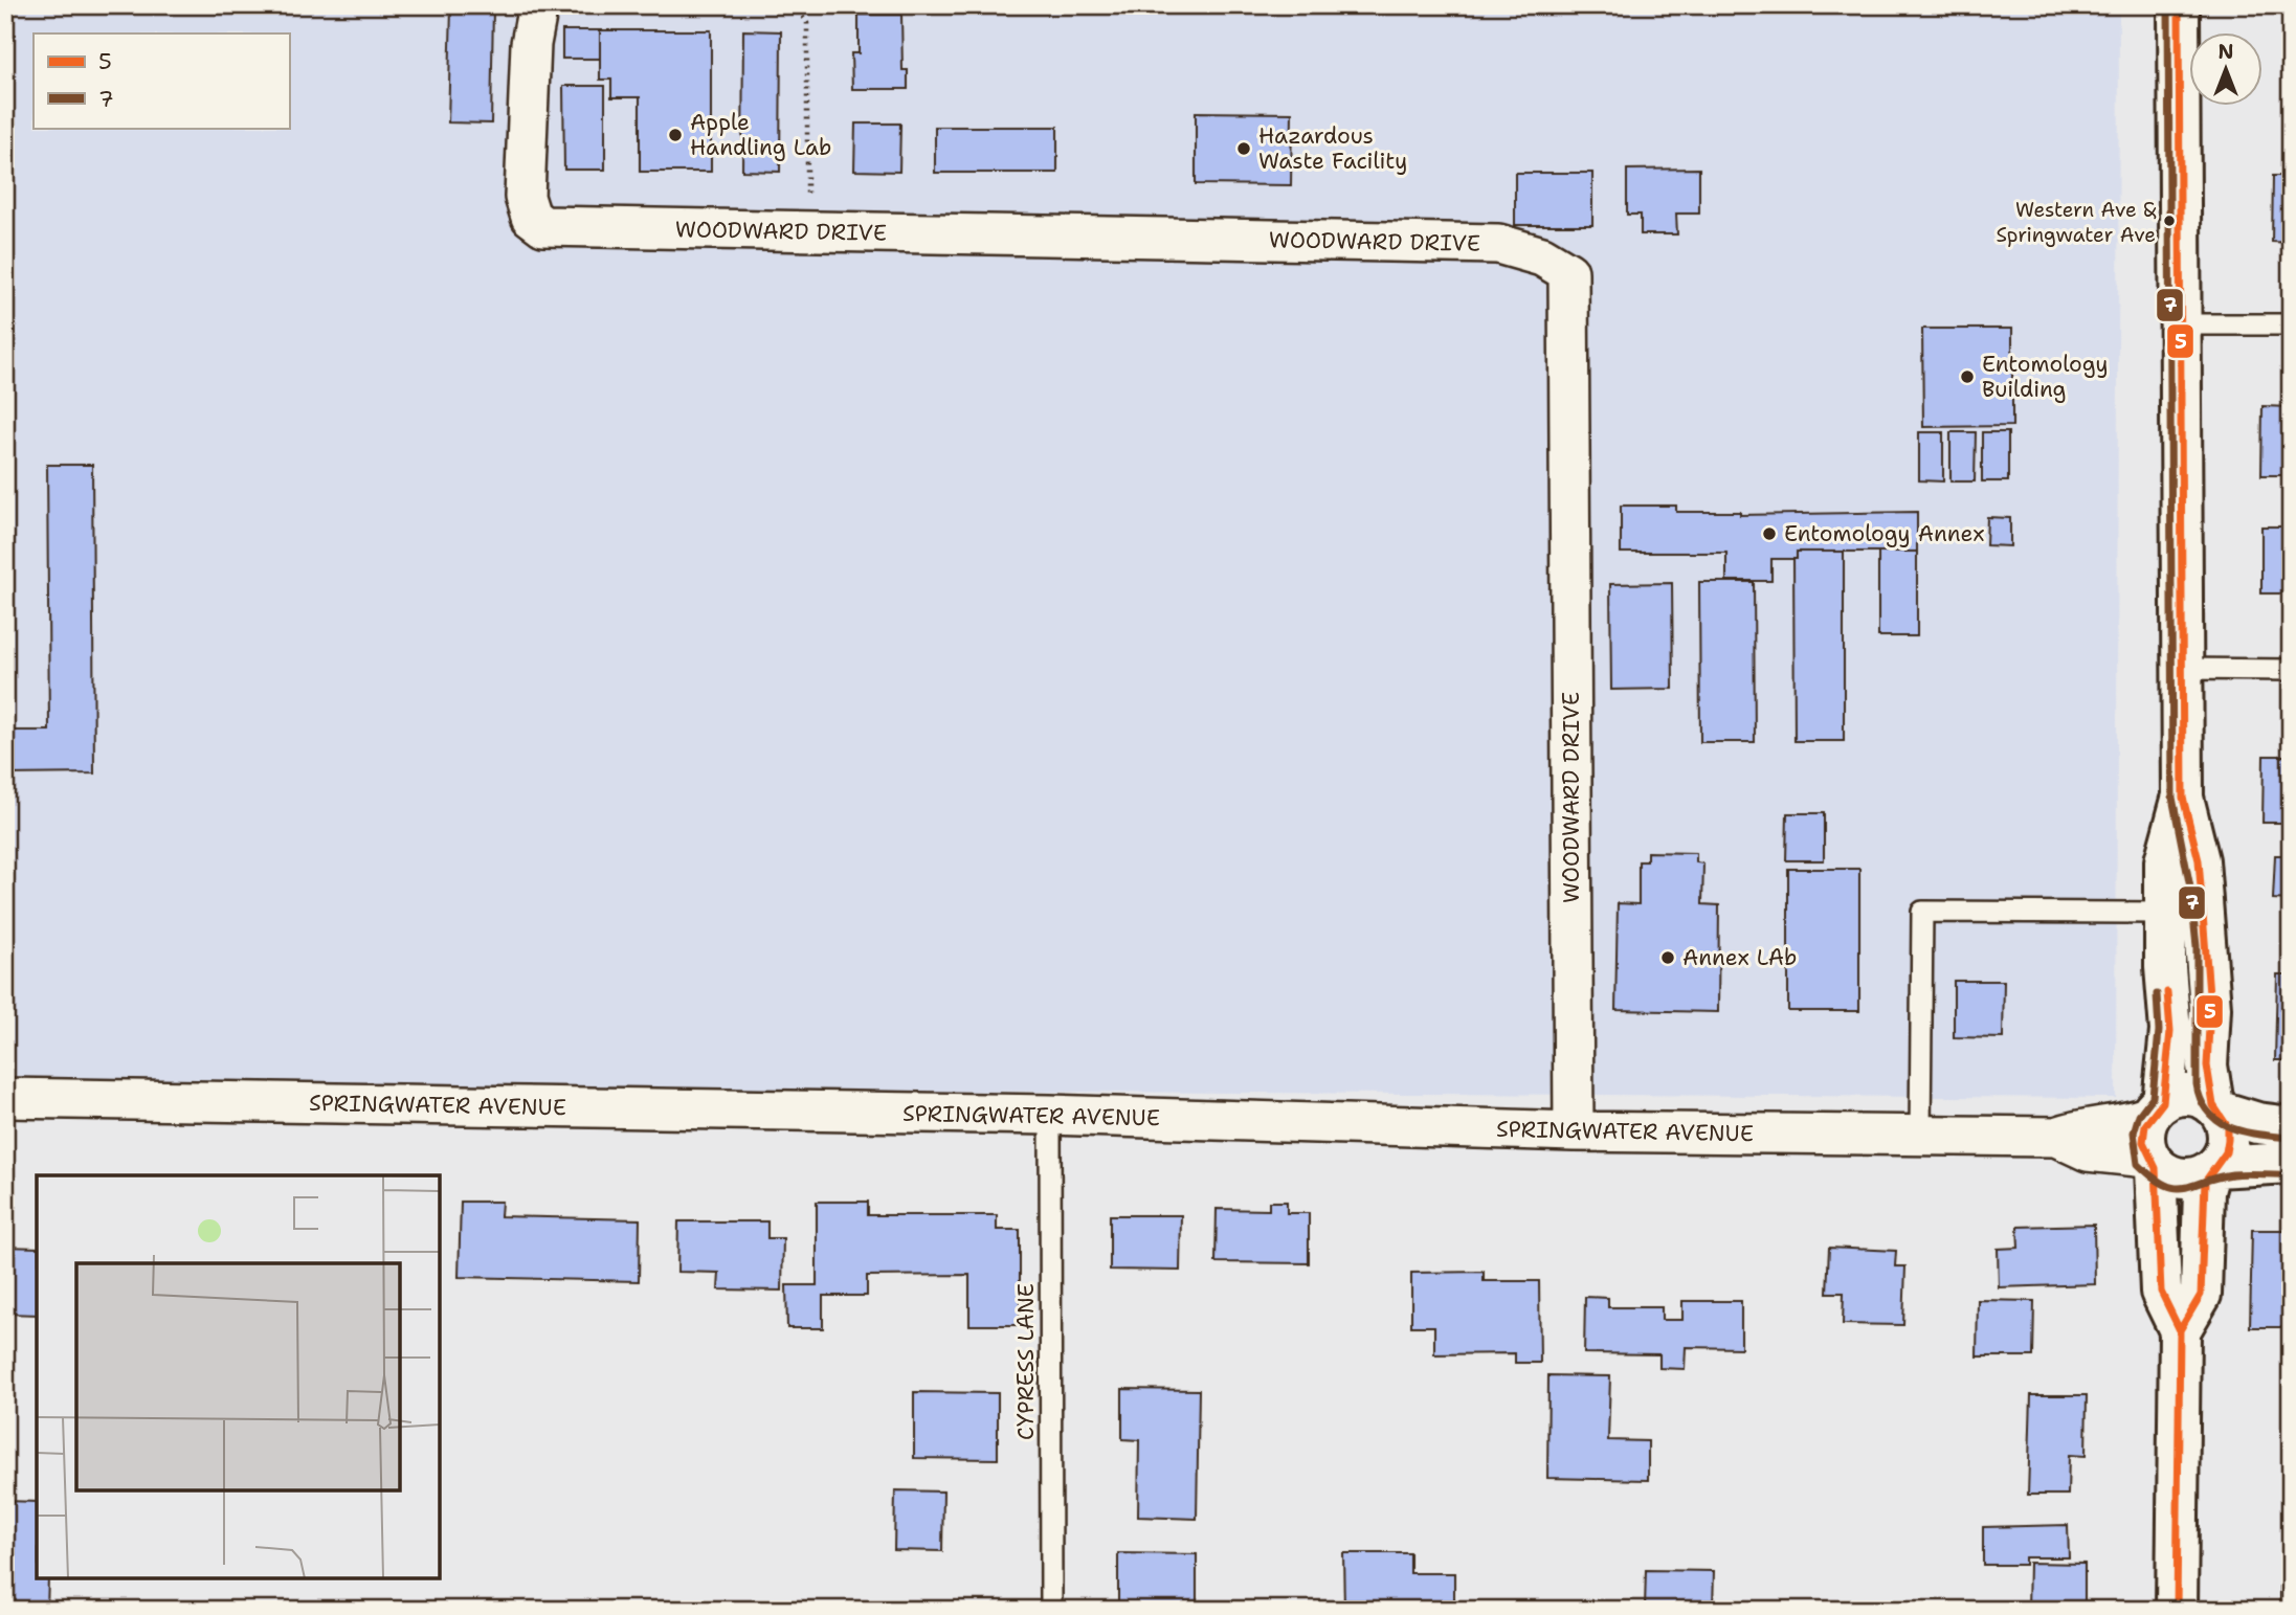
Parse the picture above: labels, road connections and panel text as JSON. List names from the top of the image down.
{
  "streets": {
    "street": ["WOODWARD DRIVE", "SPRINGWATER AVENUE"],
    "lane": ["CYPRESS LANE"]
  },
  "crossings": [
    ["WOODWARD DRIVE", "SPRINGWATER AVENUE"],
    ["SPRINGWATER AVENUE", "CYPRESS LANE"]
  ],
  "places": [
    "Apple Handling Lab",
    "Hazardous Waste Facility",
    "Western Ave & Springwater Ave",
    "Entomology Building",
    "Entomology Annex",
    "Annex LAb"
  ],
  "lines": ["transit line 5", "transit line 7"],
  "legend": ["5", "7"],
  "north": "top"
}
